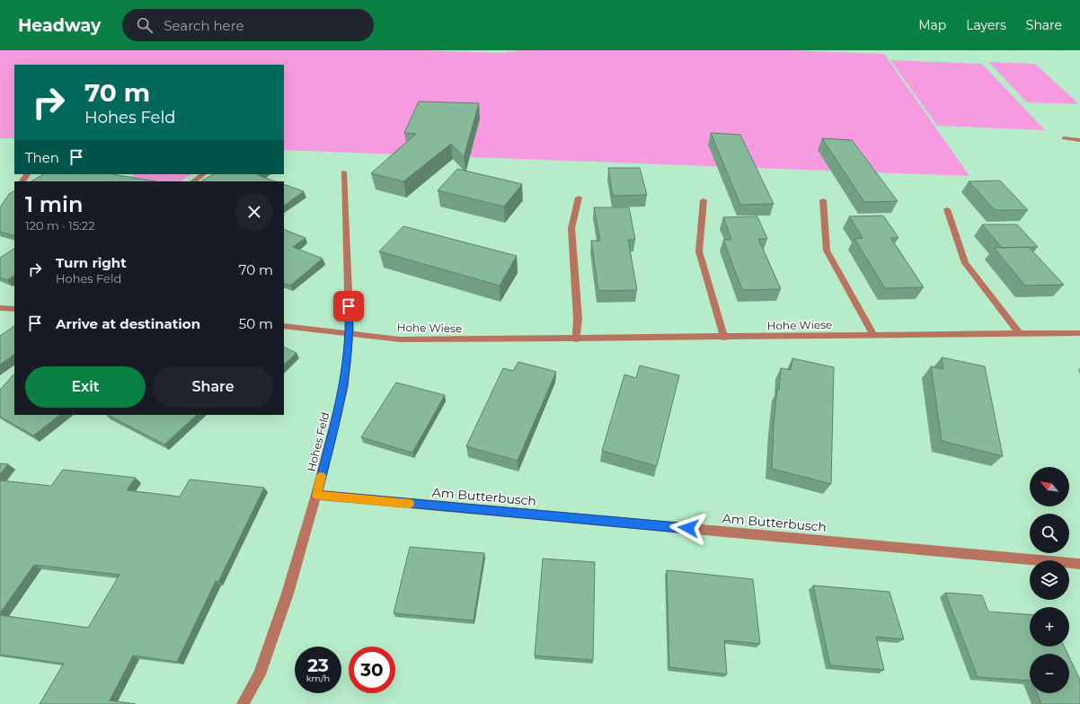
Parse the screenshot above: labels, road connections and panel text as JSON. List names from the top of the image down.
{
  "streets": {
    "street": ["Hohe Wiese", "Hohes Feld", "Am Butterbusch"]
  },
  "crossings": [
    ["Hohe Wiese", "Hohes Feld"],
    ["Hohes Feld", "Am Butterbusch"]
  ],
  "north": "top left",
  "page": {
    "header": "Headway",
    "search": "Search here",
    "nav": ["Map", "Layers", "Share"],
    "turn": ["70 m", "Hohes Feld"],
    "then": "Then",
    "heading": ["1 min", "120 m · 15:22"],
    "list": [
      {
        "name": "Turn right",
        "note": "Hohes Feld",
        "value": "70 m"
      },
      {
        "name": "Arrive at destination",
        "value": "50 m"
      }
    ],
    "buttons": ["Exit", "Share"],
    "map_buttons": ["+", "−"],
    "speed": "23 km/h",
    "limit": "30"
  }
}
